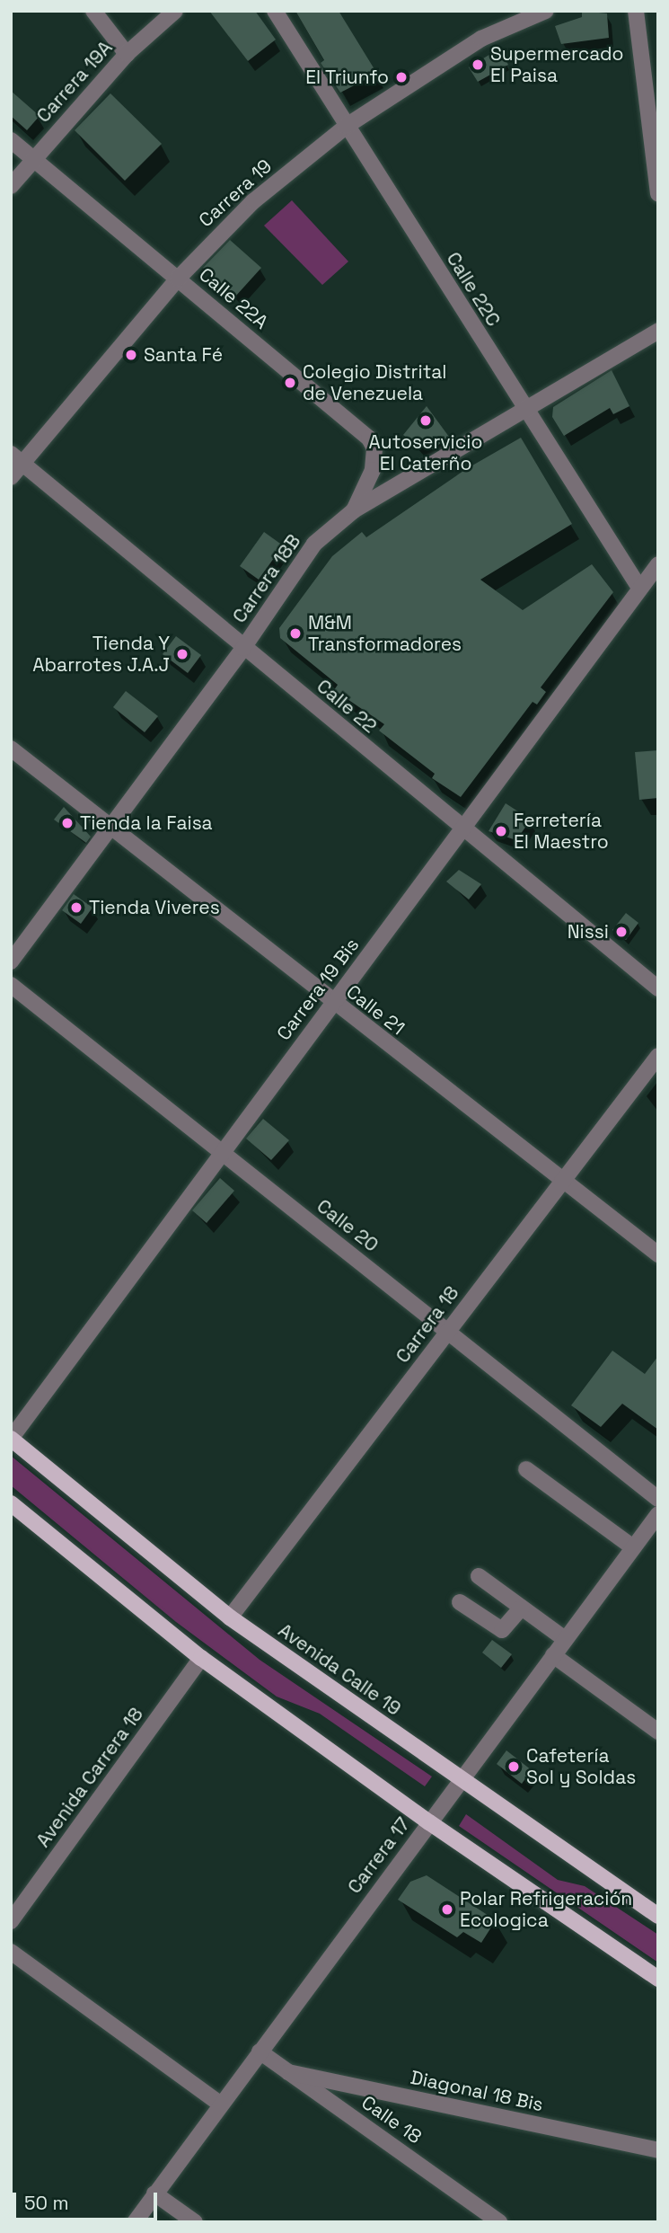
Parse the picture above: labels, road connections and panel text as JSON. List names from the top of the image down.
{
  "streets": {
    "main road": ["Avenida Calle 19"],
    "street": [
      "Carrera 19A",
      "Carrera 19",
      "Calle 22C",
      "Calle 22A",
      "Carrera 18B",
      "Calle 22",
      "Carrera 19 Bis",
      "Calle 21",
      "Calle 20",
      "Carrera 18",
      "Avenida Carrera 18",
      "Carrera 17",
      "Diagonal 18 Bis",
      "Calle 18"
    ]
  },
  "crossings": [
    ["Carrera 19A", "Calle 22A"],
    ["Carrera 19", "Calle 22C"],
    ["Carrera 19", "Calle 22A"],
    ["Carrera 19", "Calle 22"],
    ["Calle 22C", "Carrera 18B"],
    ["Calle 22C", "Carrera 19 Bis"],
    ["Calle 22A", "Carrera 18B"],
    ["Carrera 18B", "Calle 22"],
    ["Carrera 18B", "Calle 21"],
    ["Calle 22", "Carrera 19 Bis"],
    ["Carrera 19 Bis", "Calle 21"],
    ["Carrera 19 Bis", "Calle 20"],
    ["Carrera 19 Bis", "Avenida Calle 19"],
    ["Calle 21", "Carrera 18"],
    ["Calle 20", "Carrera 18"],
    ["Carrera 18", "Avenida Calle 19"],
    ["Avenida Calle 19", "Carrera 17"],
    ["Carrera 17", "Calle 18"],
    ["Diagonal 18 Bis", "Calle 18"]
  ],
  "places": [
    "Supermercado El Paisa",
    "El Triunfo",
    "Santa Fé",
    "Colegio Distrital de Venezuela",
    "Autoservicio El Caterño",
    "M&M Transformadores",
    "Tienda Y Abarrotes J.A.J",
    "Tienda la Faisa",
    "Ferretería El Maestro",
    "Tienda Viveres",
    "Nissi",
    "Cafetería Sol y Soldas",
    "Polar Refrigeración Ecologica"
  ],
  "scale_bar": "50 m"
}
